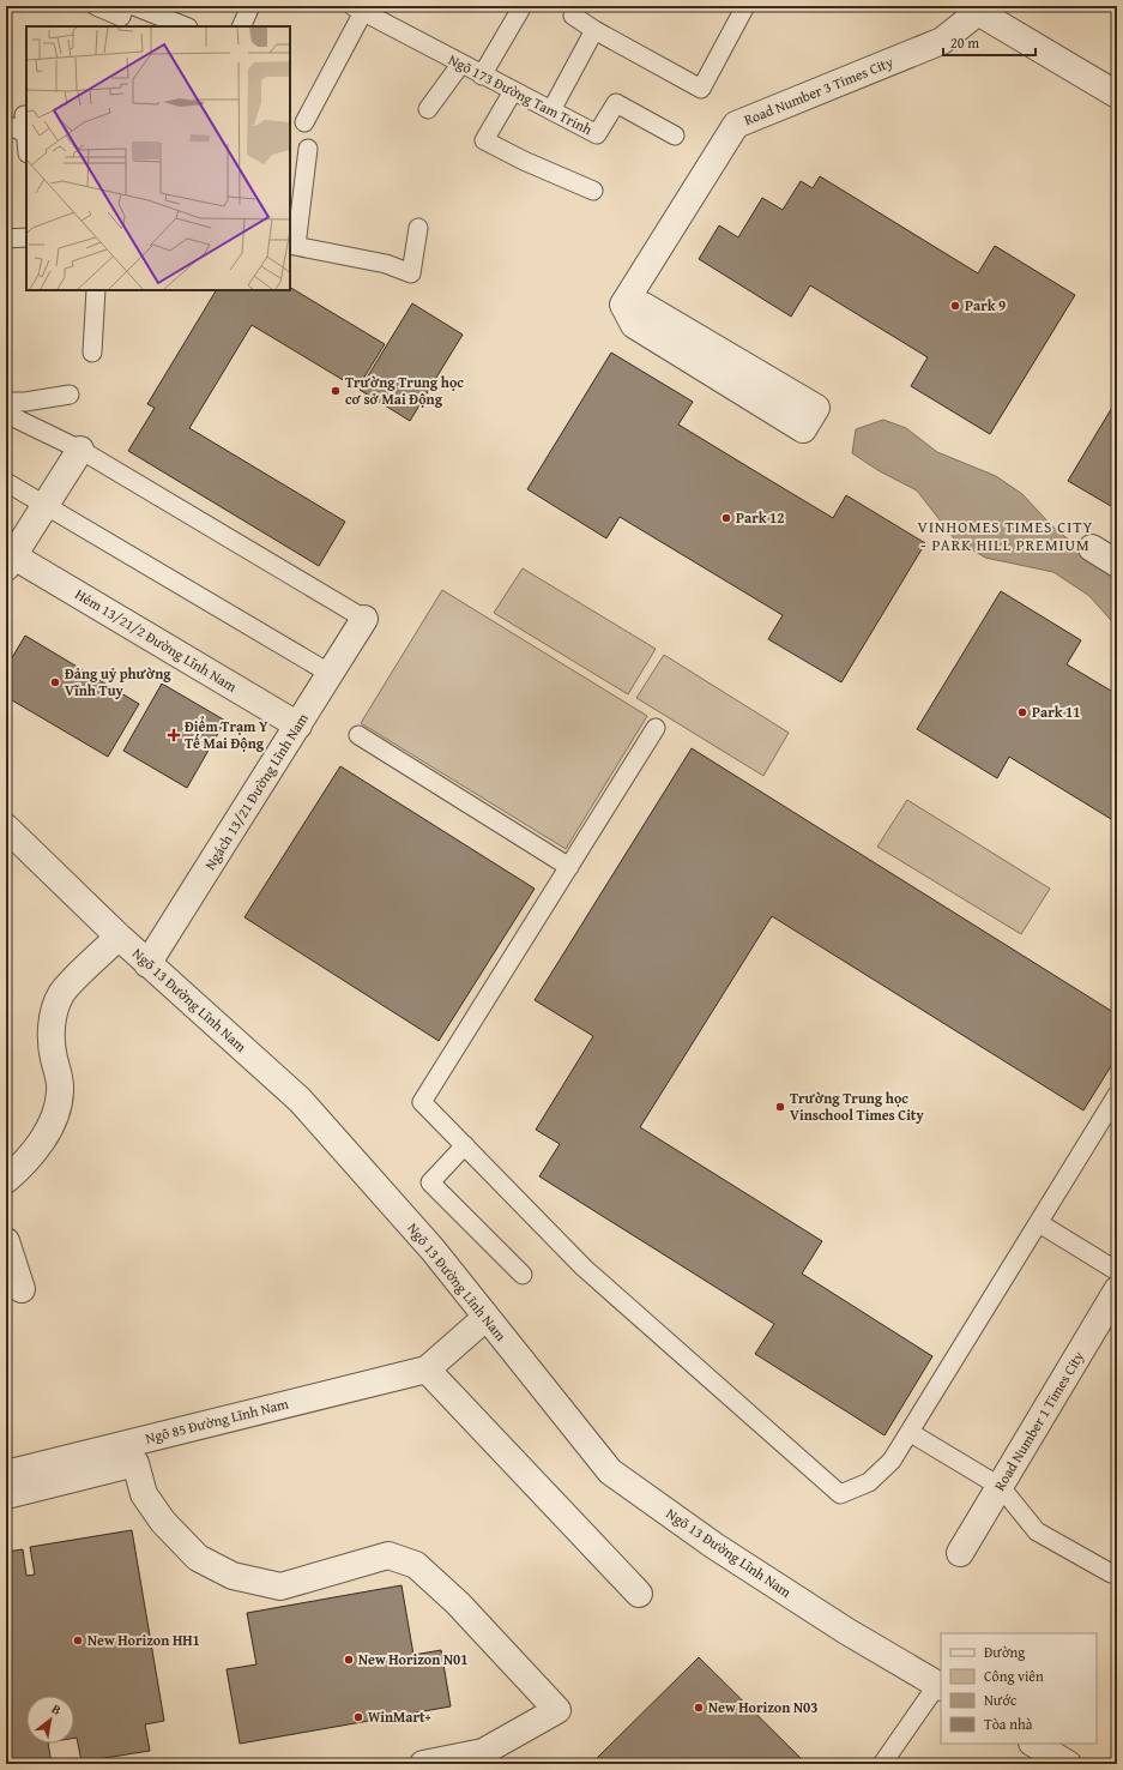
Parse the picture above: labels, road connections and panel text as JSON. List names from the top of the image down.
{
  "streets": {
    "street": [
      "Road Number 3 Times City",
      "Hẻm 13/21/2 Đường Lĩnh Nam",
      "Ngách 13/21 Đường Lĩnh Nam",
      "Ngõ 13 Đường Lĩnh Nam",
      "Ngõ 85 Đường Lĩnh Nam",
      "Road Number 1 Times City"
    ],
    "lane": ["Ngõ 173 Đường Tam Trinh"]
  },
  "crossings": [
    ["Hẻm 13/21/2 Đường Lĩnh Nam", "Ngách 13/21 Đường Lĩnh Nam"],
    ["Ngách 13/21 Đường Lĩnh Nam", "Ngõ 13 Đường Lĩnh Nam"],
    ["Ngõ 13 Đường Lĩnh Nam", "Ngõ 85 Đường Lĩnh Nam"]
  ],
  "districts": ["VINHOMES TIMES CITY - PARK HILL PREMIUM"],
  "places": {
    "other": [
      "Park 9",
      "Trường Trung học cơ sở Mai Động",
      "Park 12",
      "Đảng uỷ phường Vĩnh Tuy",
      "Park 11",
      "Trường Trung học Vinschool Times City",
      "New Horizon HH1",
      "New Horizon N01",
      "New Horizon N03",
      "WinMart+"
    ],
    "health": ["Điểm Trạm Y Tế Mai Động"]
  },
  "legend": [
    "Đường",
    "Công viên",
    "Nước",
    "Tòa nhà"
  ],
  "scale_bar": "20 m",
  "north": "top right"
}
